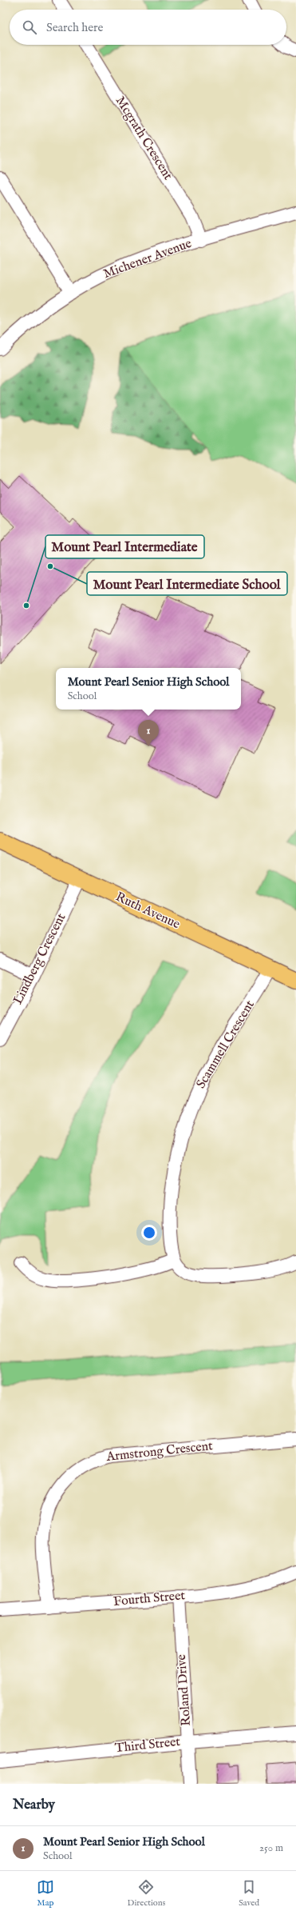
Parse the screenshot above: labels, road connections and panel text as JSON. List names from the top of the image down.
{
  "streets": {
    "main road": ["Ruth Avenue"],
    "street": [
      "Mcgrath Crescent",
      "Michener Avenue",
      "Lindberg Crescent",
      "Scammell Crescent",
      "Armstrong Crescent",
      "Fourth Street",
      "Roland Drive",
      "Third Street"
    ]
  },
  "crossings": [
    ["Mcgrath Crescent", "Michener Avenue"],
    ["Ruth Avenue", "Lindberg Crescent"],
    ["Ruth Avenue", "Scammell Crescent"],
    ["Armstrong Crescent", "Fourth Street"],
    ["Fourth Street", "Roland Drive"],
    ["Roland Drive", "Third Street"]
  ],
  "places": ["Mount Pearl Intermediate School", "Mount Pearl Intermediate"],
  "page": {
    "search": "Search here",
    "popup": ["Mount Pearl Senior High School", "School"],
    "pins": "1",
    "heading": "Nearby",
    "list": [
      {
        "mark": "1",
        "name": "Mount Pearl Senior High School",
        "note": "School",
        "value": "250 m"
      }
    ],
    "nav": ["Map", "Directions", "Saved"]
  }
}
